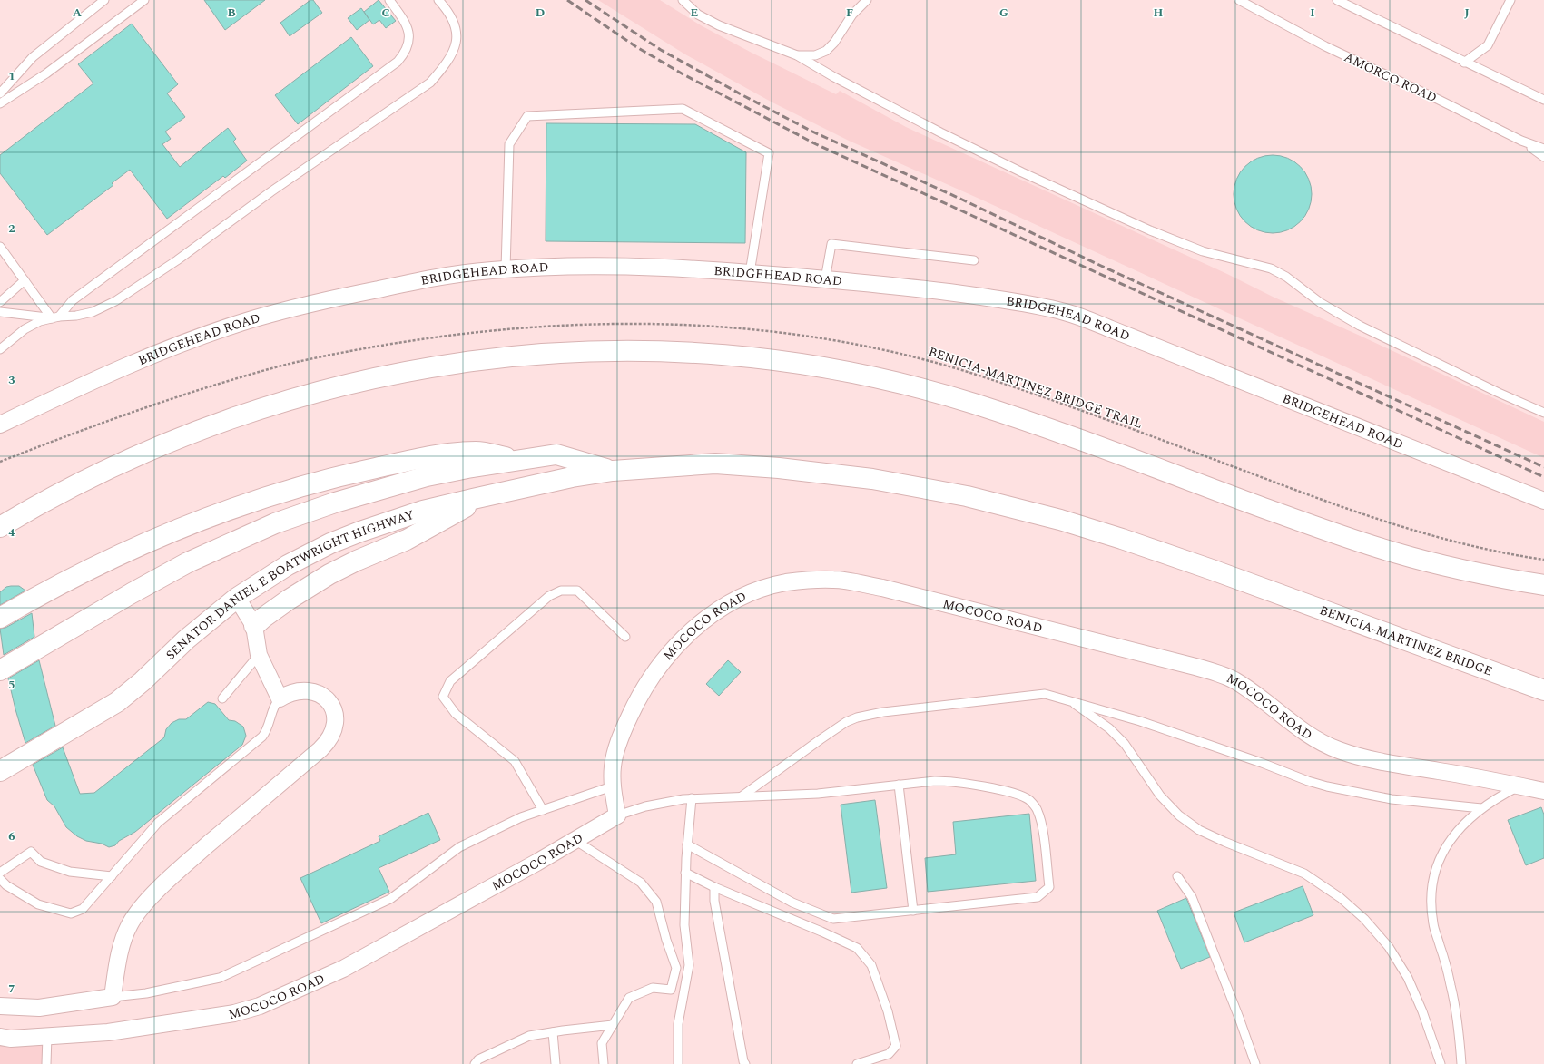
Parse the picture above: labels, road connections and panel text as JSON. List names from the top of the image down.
{
  "streets": {
    "highway": ["SENATOR DANIEL E BOATWRIGHT HIGHWAY", "BENICIA-MARTINEZ BRIDGE"],
    "street": ["BRIDGEHEAD ROAD", "MOCOCO ROAD"],
    "lane": ["AMORCO ROAD"],
    "path": ["BENICIA-MARTINEZ BRIDGE TRAIL"]
  },
  "crossings": [
    ["SENATOR DANIEL E BOATWRIGHT HIGHWAY", "BENICIA-MARTINEZ BRIDGE"]
  ],
  "grid": {
    "columns": [
      "A",
      "B",
      "C",
      "D",
      "E",
      "F",
      "G",
      "H",
      "I",
      "J"
    ],
    "rows": [
      "1",
      "2",
      "3",
      "4",
      "5",
      "6",
      "7"
    ]
  }
}
